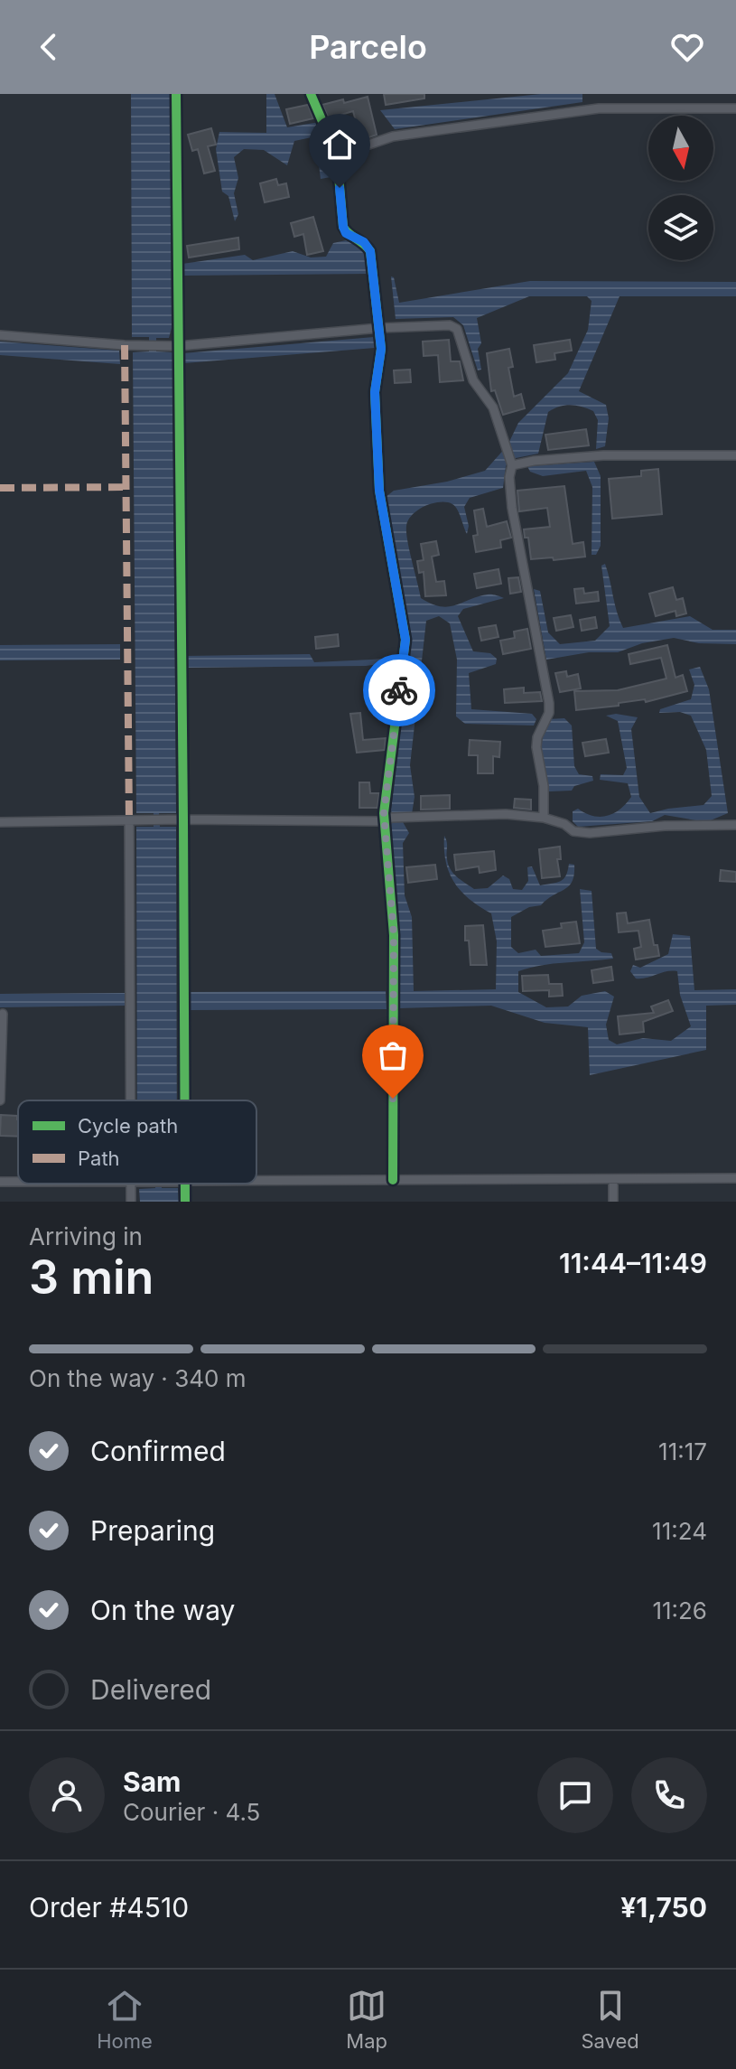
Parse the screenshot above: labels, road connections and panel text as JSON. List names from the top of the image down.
{
  "legend": ["Cycle path", "Path"],
  "north": "bottom",
  "page": {
    "header": "Parcelo",
    "heading": ["3 min", "Arriving in", "11:44–11:49"],
    "panel": [
      "Sam",
      "Courier · 4.5",
      "Order #4510",
      "¥1,750"
    ],
    "bar": "On the way · 340 m",
    "list": [
      ["Confirmed", "11:17"],
      ["Preparing", "11:24"],
      ["On the way", "11:26"],
      "Delivered"
    ],
    "tabs": ["Home", "Map", "Saved"]
  }
}
